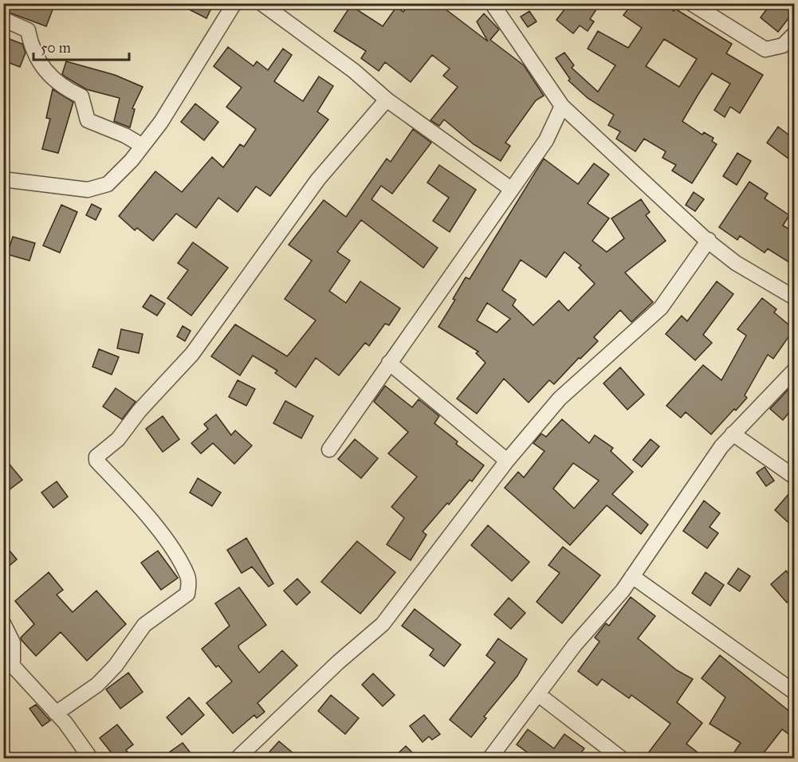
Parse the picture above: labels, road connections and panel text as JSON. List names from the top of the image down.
{
  "scale_bar": "50 m"
}
